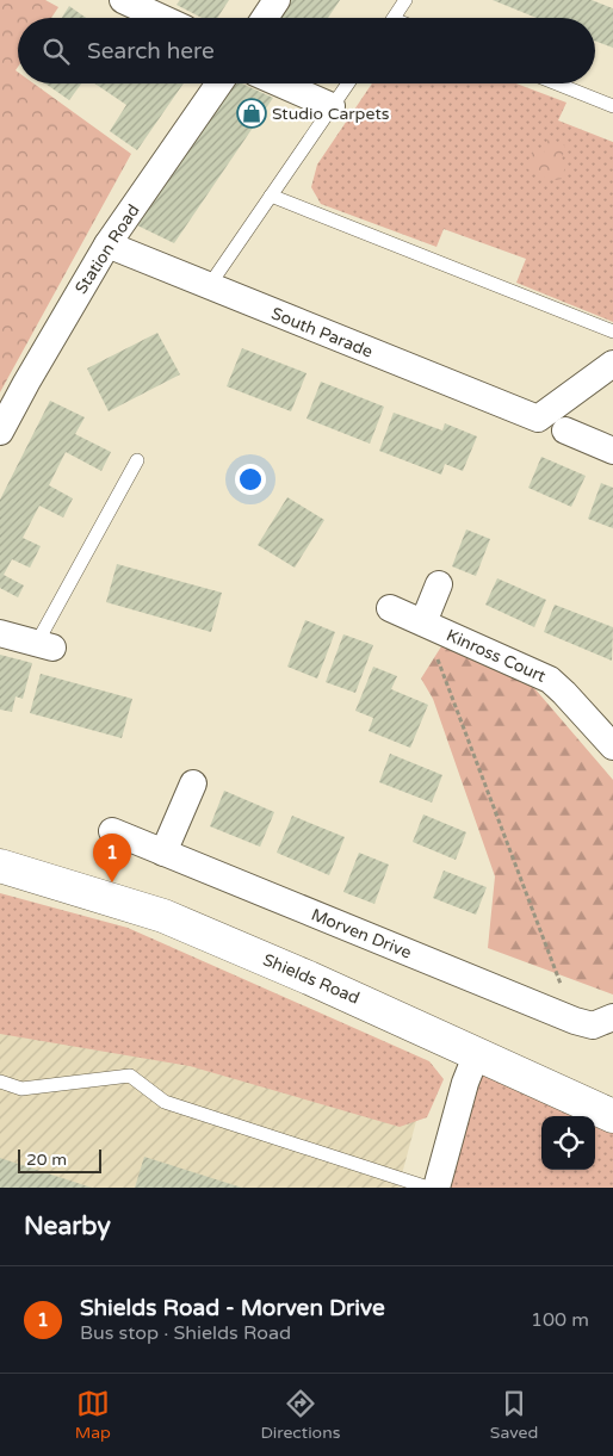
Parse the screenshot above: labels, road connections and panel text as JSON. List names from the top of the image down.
{
  "streets": {
    "main road": ["Shields Road"],
    "street": [
      "Station Road",
      "South Parade",
      "Kinross Court",
      "Morven Drive"
    ]
  },
  "crossings": [
    ["Station Road", "South Parade"]
  ],
  "places": {
    "shop": ["Studio Carpets"]
  },
  "scale_bar": "20 m",
  "page": {
    "search": "Search here",
    "pins": "1",
    "scale": "20 m",
    "heading": "Nearby",
    "list": [
      {
        "mark": "1",
        "name": "Shields Road - Morven Drive",
        "note": "Bus stop · Shields Road",
        "value": "100 m"
      }
    ],
    "nav": ["Map", "Directions", "Saved"]
  }
}
